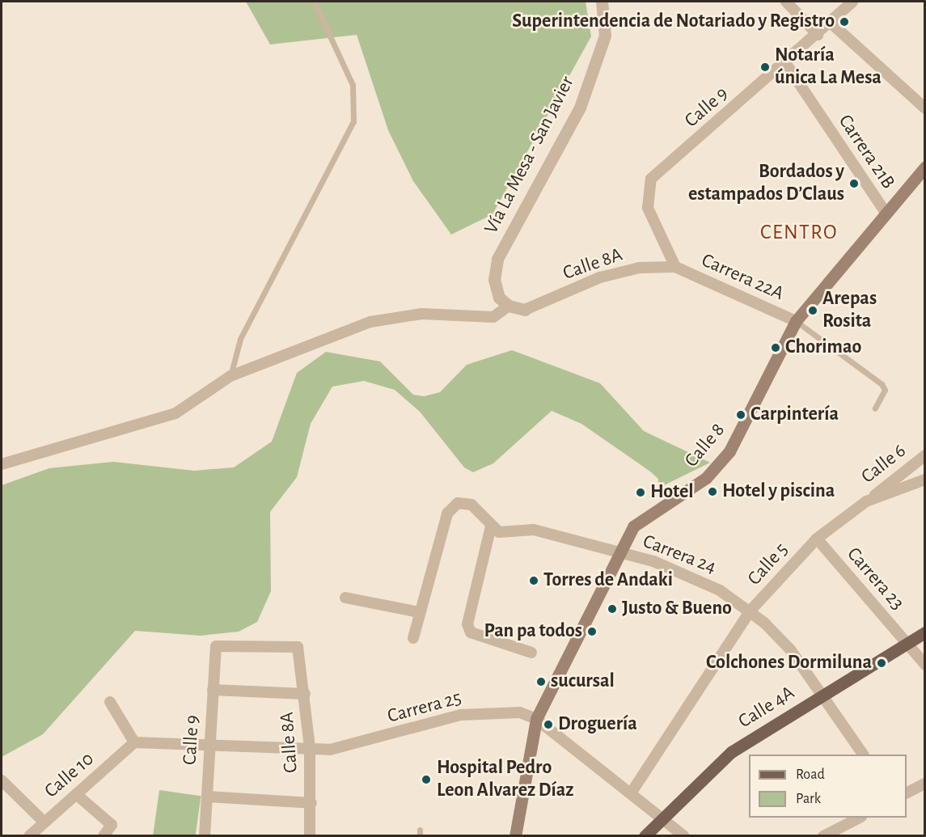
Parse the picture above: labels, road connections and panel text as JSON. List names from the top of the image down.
{
  "streets": {
    "main road": ["Calle 8", "Calle 4A"],
    "street": [
      "Calle 9",
      "Carrera 21B",
      "Vía La Mesa - San Javier",
      "Calle 8A",
      "Carrera 22A",
      "Calle 6",
      "Carrera 24",
      "Calle 5",
      "Carrera 23",
      "Carrera 25",
      "Calle 10"
    ]
  },
  "crossings": [
    ["Calle 9", "Carrera 21B"],
    ["Calle 9", "Calle 8A"],
    ["Calle 9", "Carrera 22A"],
    ["Calle 9", "Carrera 25"],
    ["Carrera 21B", "Calle 8"],
    ["Calle 8A", "Carrera 22A"],
    ["Calle 8A", "Carrera 25"],
    ["Carrera 22A", "Calle 8"],
    ["Calle 8", "Carrera 24"],
    ["Calle 8", "Carrera 25"],
    ["Calle 6", "Calle 5"],
    ["Carrera 24", "Calle 5"],
    ["Carrera 24", "Calle 4A"],
    ["Calle 5", "Carrera 23"],
    ["Calle 5", "Carrera 25"],
    ["Carrera 23", "Calle 4A"],
    ["Carrera 25", "Calle 4A"],
    ["Carrera 25", "Calle 10"]
  ],
  "districts": ["CENTRO"],
  "places": [
    "Superintendencia de Notariado y Registro",
    "Notaría única La Mesa",
    "Bordados y estampados D’Claus",
    "Arepas Rosita",
    "Chorimao",
    "Carpintería",
    "Hotel y piscina",
    "Hotel",
    "Torres de Andaki",
    "Justo & Bueno",
    "Pan pa todos",
    "Colchones Dormiluna",
    "sucursal",
    "Droguería",
    "Hospital Pedro Leon Alvarez Díaz"
  ],
  "legend": ["Road", "Park"]
}
